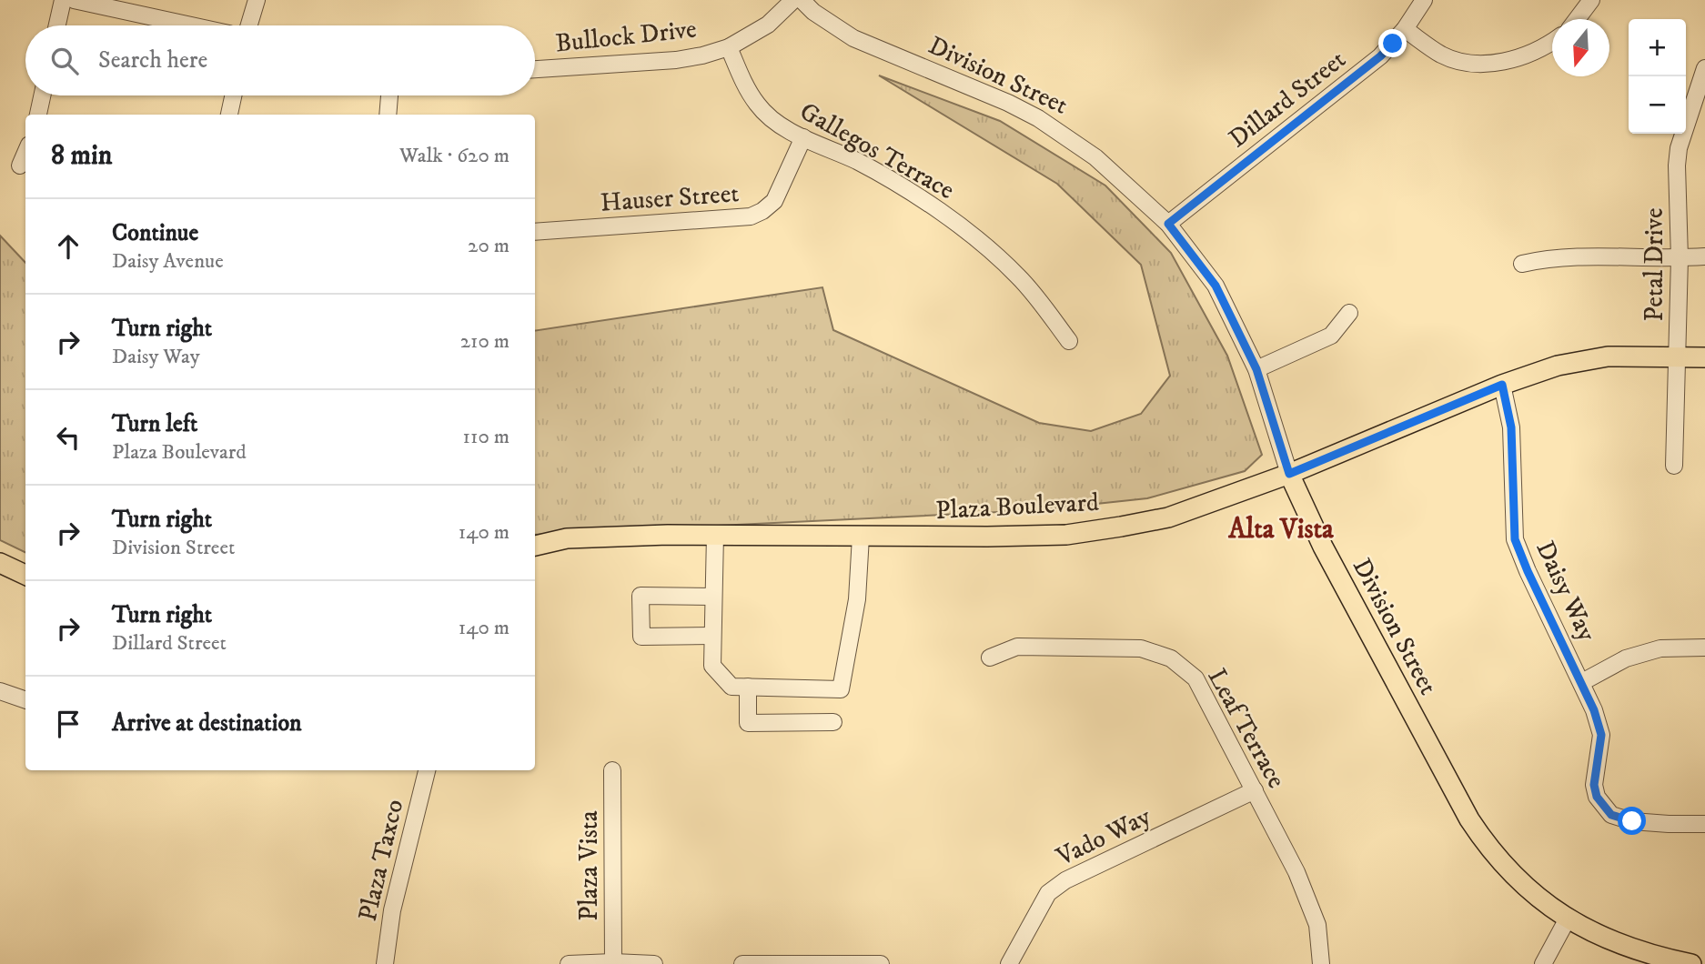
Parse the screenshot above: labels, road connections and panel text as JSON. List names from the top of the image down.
{
  "streets": {
    "main road": ["Division Street", "Plaza Boulevard"],
    "street": [
      "Bullock Drive",
      "Dillard Street",
      "Gallegos Terrace",
      "Hauser Street",
      "Petal Drive",
      "Daisy Way",
      "Leaf Terrace",
      "Vado Way",
      "Plaza Taxco",
      "Plaza Vista"
    ]
  },
  "crossings": [
    ["Bullock Drive", "Gallegos Terrace"],
    ["Division Street", "Dillard Street"],
    ["Division Street", "Plaza Boulevard"],
    ["Gallegos Terrace", "Hauser Street"],
    ["Petal Drive", "Plaza Boulevard"],
    ["Plaza Boulevard", "Daisy Way"],
    ["Leaf Terrace", "Vado Way"]
  ],
  "districts": ["Alta Vista"],
  "north": "bottom",
  "page": {
    "map_buttons": ["+", "−"],
    "search": "Search here",
    "heading": ["8 min", "Walk · 620 m"],
    "list": [
      ["Continue", "Daisy Avenue", "20 m"],
      ["Turn right", "Daisy Way", "210 m"],
      ["Turn left", "Plaza Boulevard", "110 m"],
      ["Turn right", "Division Street", "140 m"],
      ["Turn right", "Dillard Street", "140 m"],
      "Arrive at destination"
    ]
  }
}
